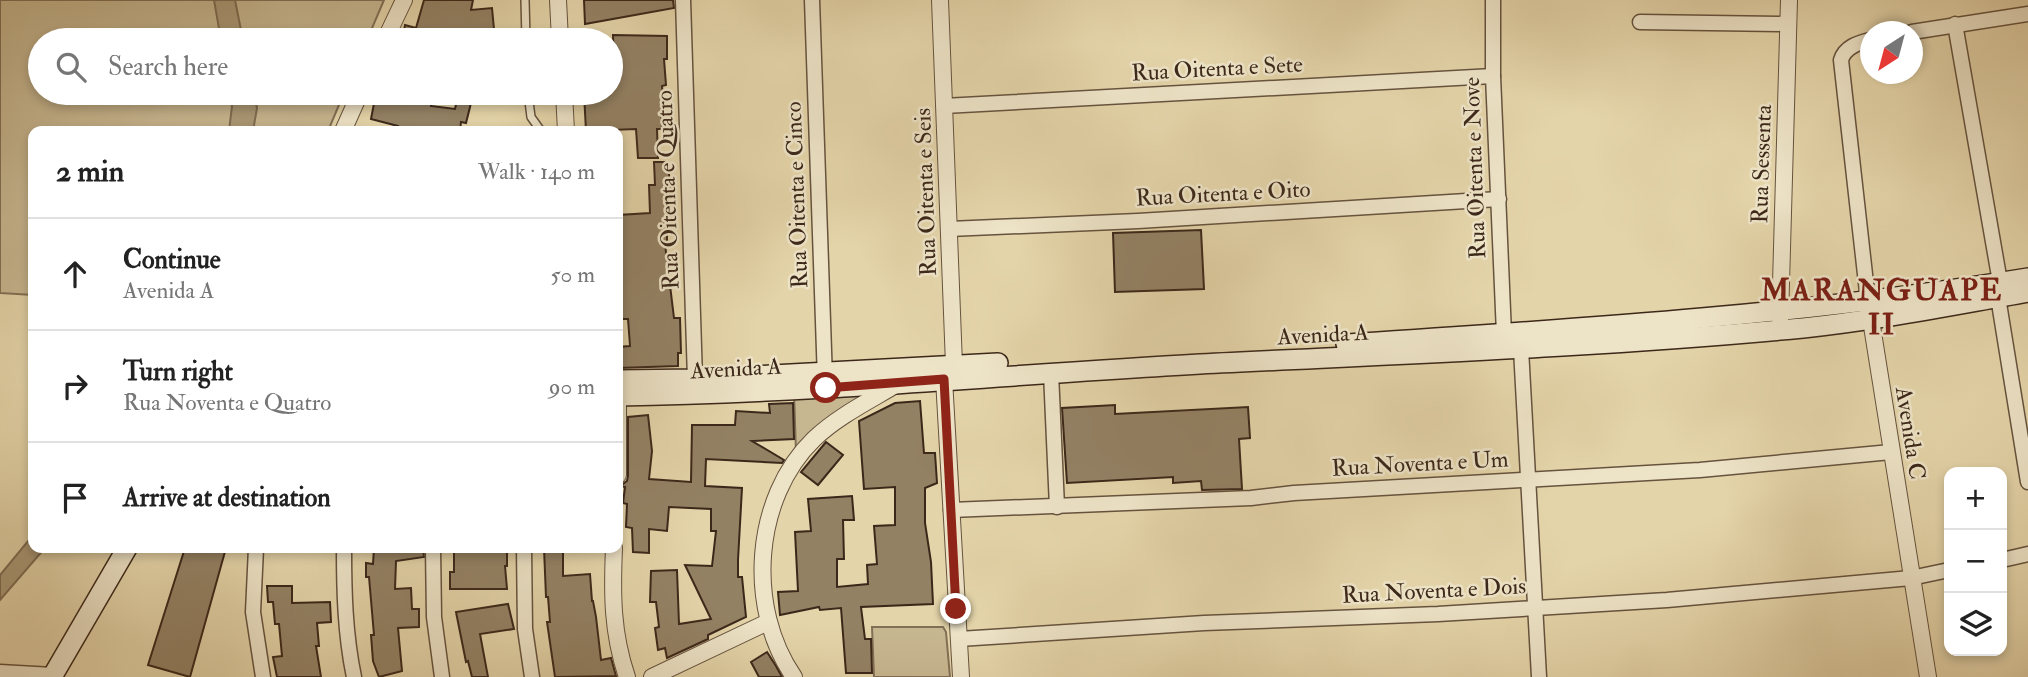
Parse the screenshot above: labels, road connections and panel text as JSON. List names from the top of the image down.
{
  "streets": {
    "main road": ["Avenida A"],
    "street": [
      "Rua Oitenta e Sete",
      "Rua Sessenta",
      "Rua Oitenta e Nove",
      "Rua Oitenta e Quatro",
      "Rua Oitenta e Seis",
      "Rua Oitenta e Oito",
      "Rua Oitenta e Cinco",
      "Avenida C",
      "Rua Noventa e Um",
      "Rua Noventa e Dois"
    ]
  },
  "crossings": [
    ["Rua Oitenta e Sete", "Rua Oitenta e Nove"],
    ["Rua Oitenta e Sete", "Rua Oitenta e Seis"],
    ["Rua Sessenta", "Avenida A"],
    ["Rua Oitenta e Nove", "Rua Oitenta e Oito"],
    ["Rua Oitenta e Nove", "Avenida A"],
    ["Rua Oitenta e Quatro", "Avenida A"],
    ["Rua Oitenta e Seis", "Rua Oitenta e Oito"],
    ["Rua Oitenta e Seis", "Avenida A"],
    ["Rua Oitenta e Seis", "Rua Noventa e Um"],
    ["Rua Oitenta e Seis", "Rua Noventa e Dois"],
    ["Rua Oitenta e Cinco", "Avenida A"],
    ["Avenida A", "Avenida C"],
    ["Avenida C", "Rua Noventa e Um"],
    ["Avenida C", "Rua Noventa e Dois"]
  ],
  "districts": ["MARANGUAPE II"],
  "north": "bottom left",
  "page": {
    "search": "Search here",
    "heading": ["2 min", "Walk · 140 m"],
    "list": [
      ["Continue", "Avenida A", "50 m"],
      ["Turn right", "Rua Noventa e Quatro", "90 m"],
      "Arrive at destination"
    ],
    "map_buttons": ["+", "−"]
  }
}
